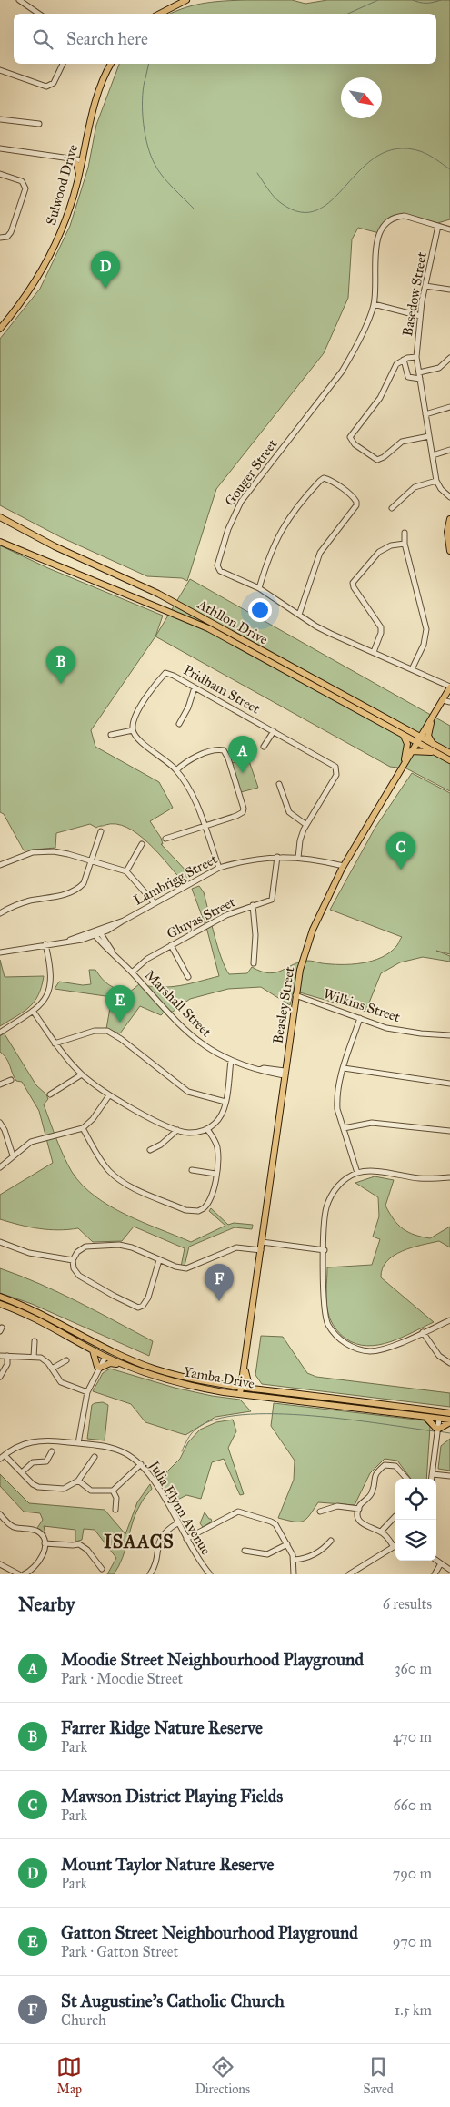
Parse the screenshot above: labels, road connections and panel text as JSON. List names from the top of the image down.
{
  "streets": {
    "main road": [
      "Sulwood Drive",
      "Athllon Drive",
      "Beasley Street",
      "Yamba Drive"
    ],
    "street": [
      "Basedow Street",
      "Gouger Street",
      "Pridham Street",
      "Lambrigg Street",
      "Gluyas Street",
      "Marshall Street",
      "Wilkins Street",
      "Julia Flynn Avenue"
    ]
  },
  "crossings": [
    ["Basedow Street", "Gouger Street"],
    ["Gouger Street", "Beasley Street"],
    ["Athllon Drive", "Beasley Street"],
    ["Pridham Street", "Lambrigg Street"],
    ["Lambrigg Street", "Gluyas Street"],
    ["Lambrigg Street", "Marshall Street"],
    ["Lambrigg Street", "Beasley Street"],
    ["Gluyas Street", "Marshall Street"],
    ["Marshall Street", "Beasley Street"],
    ["Beasley Street", "Wilkins Street"],
    ["Beasley Street", "Yamba Drive"]
  ],
  "districts": ["ISAACS"],
  "north": "bottom right",
  "page": {
    "search": "Search here",
    "pins": [
      "D",
      "B",
      "A",
      "C",
      "E",
      "F"
    ],
    "heading": ["Nearby", "6 results"],
    "list": [
      {
        "mark": "A",
        "name": "Moodie Street Neighbourhood Playground",
        "note": "Park · Moodie Street",
        "value": "360 m"
      },
      {
        "mark": "B",
        "name": "Farrer Ridge Nature Reserve",
        "note": "Park",
        "value": "470 m"
      },
      {
        "mark": "C",
        "name": "Mawson District Playing Fields",
        "note": "Park",
        "value": "660 m"
      },
      {
        "mark": "D",
        "name": "Mount Taylor Nature Reserve",
        "note": "Park",
        "value": "790 m"
      },
      {
        "mark": "E",
        "name": "Gatton Street Neighbourhood Playground",
        "note": "Park · Gatton Street",
        "value": "970 m"
      },
      {
        "mark": "F",
        "name": "St Augustine's Catholic Church",
        "note": "Church",
        "value": "1.5 km"
      }
    ],
    "nav": ["Map", "Directions", "Saved"]
  }
}
